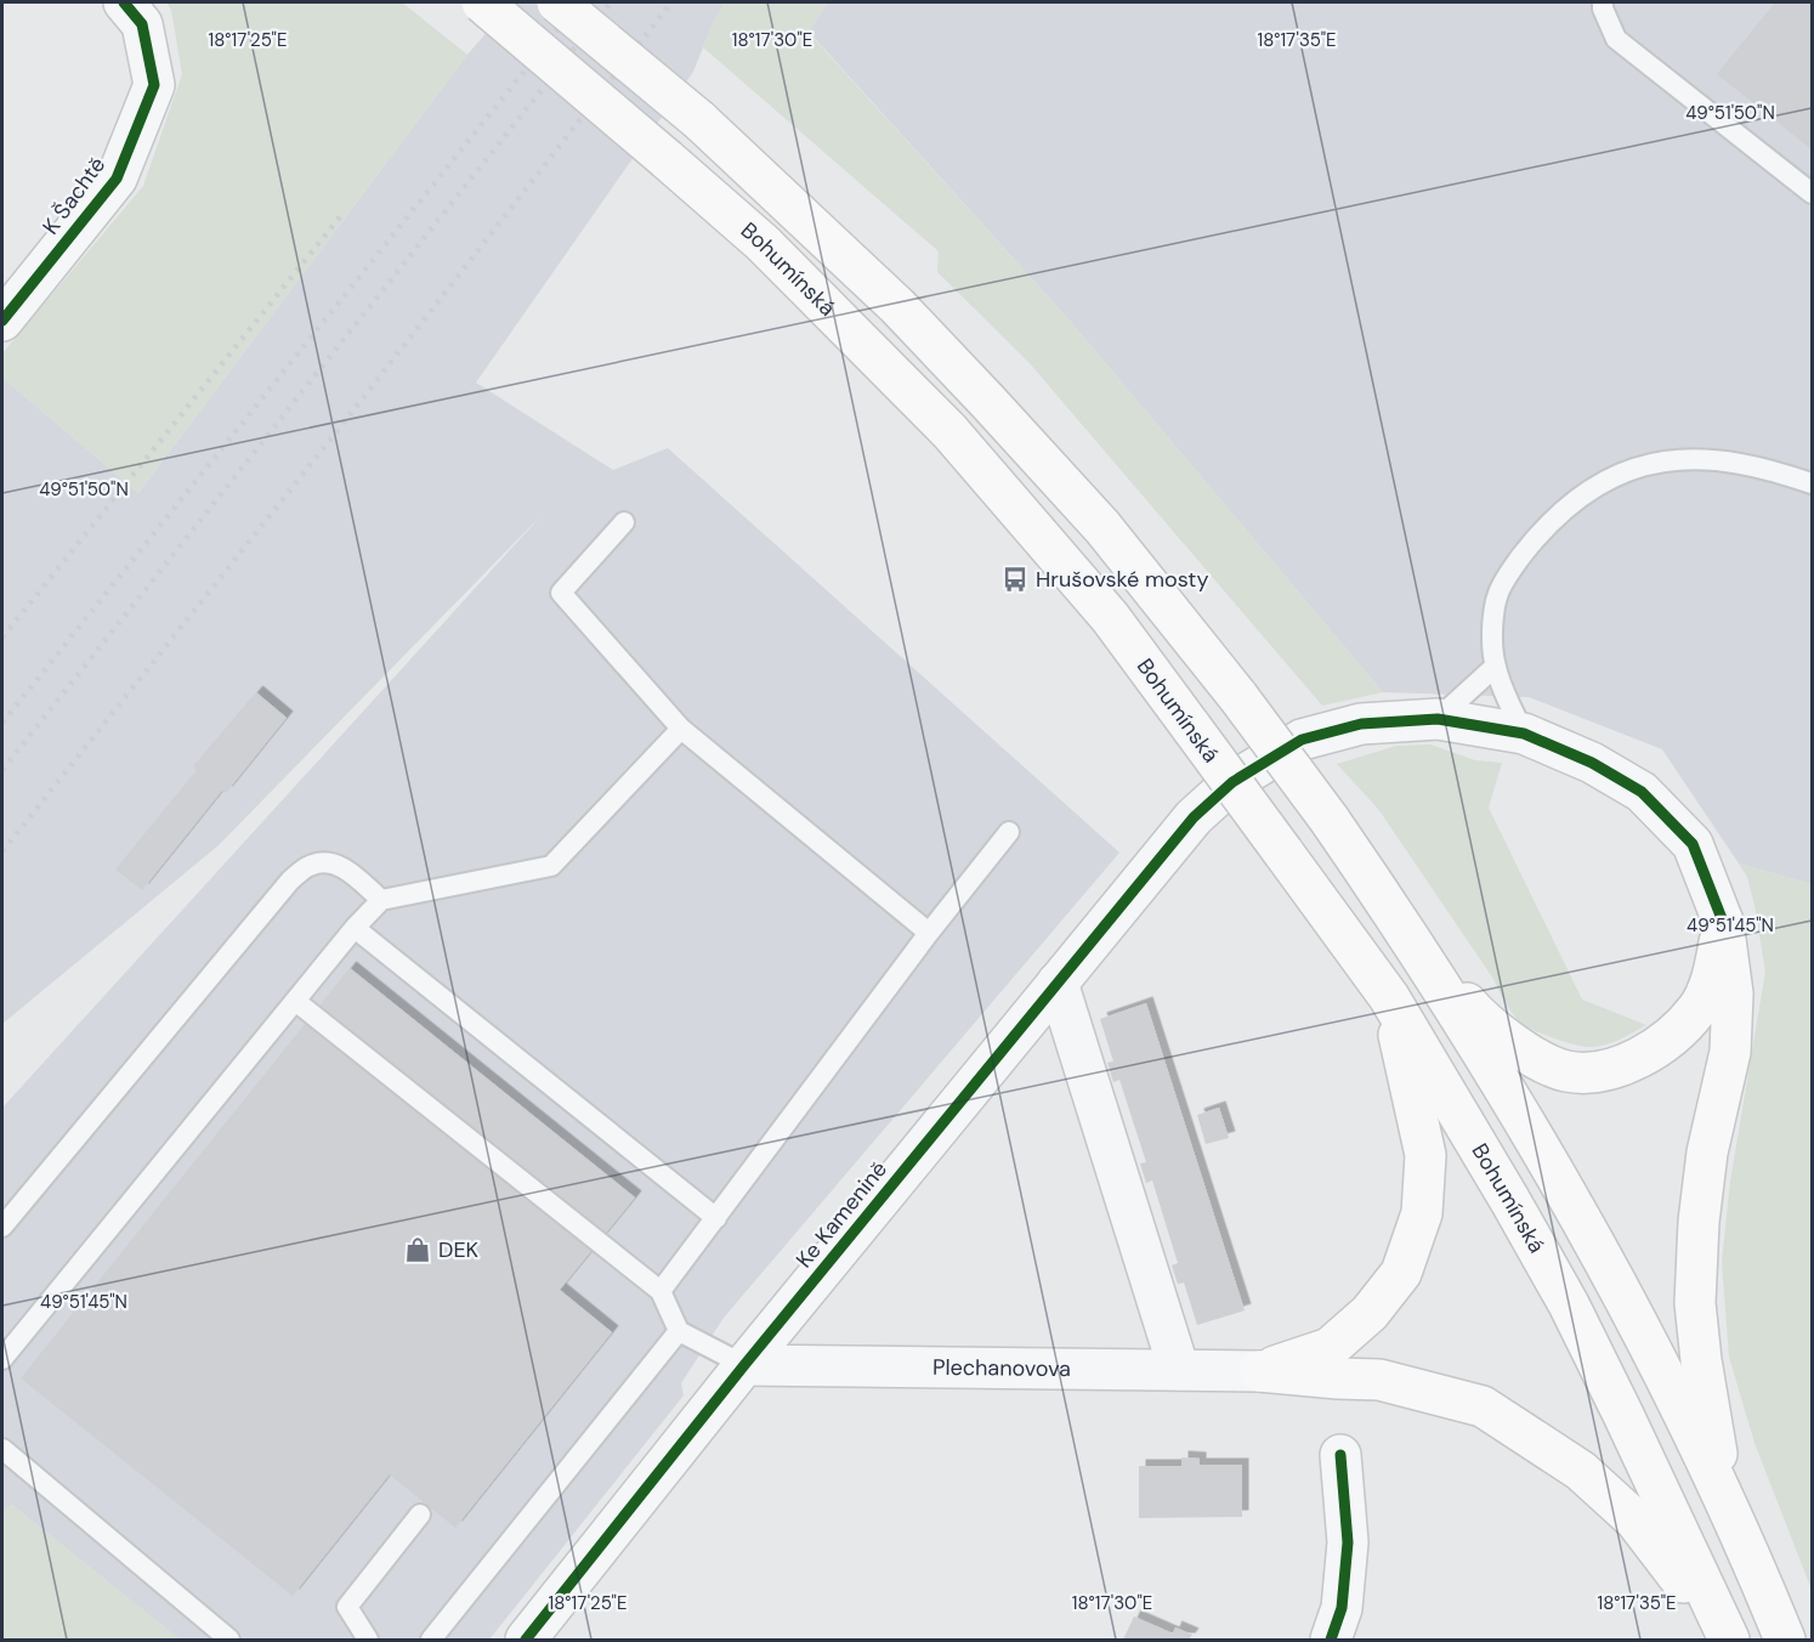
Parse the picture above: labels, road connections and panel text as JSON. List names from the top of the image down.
{
  "streets": {
    "main road": ["Bohumínská"],
    "street": ["K Šachtě", "Ke Kamenině", "Plechanovova"]
  },
  "crossings": [
    ["Ke Kamenině", "Plechanovova"]
  ],
  "places": {
    "bus stop": ["Hrušovské mosty"],
    "shop": ["DEK"]
  },
  "coordinates": [
    "18°17'25\"E",
    "18°17'30\"E",
    "18°17'35\"E",
    "49°51'50\"N",
    "49°51'45\"N"
  ]
}
